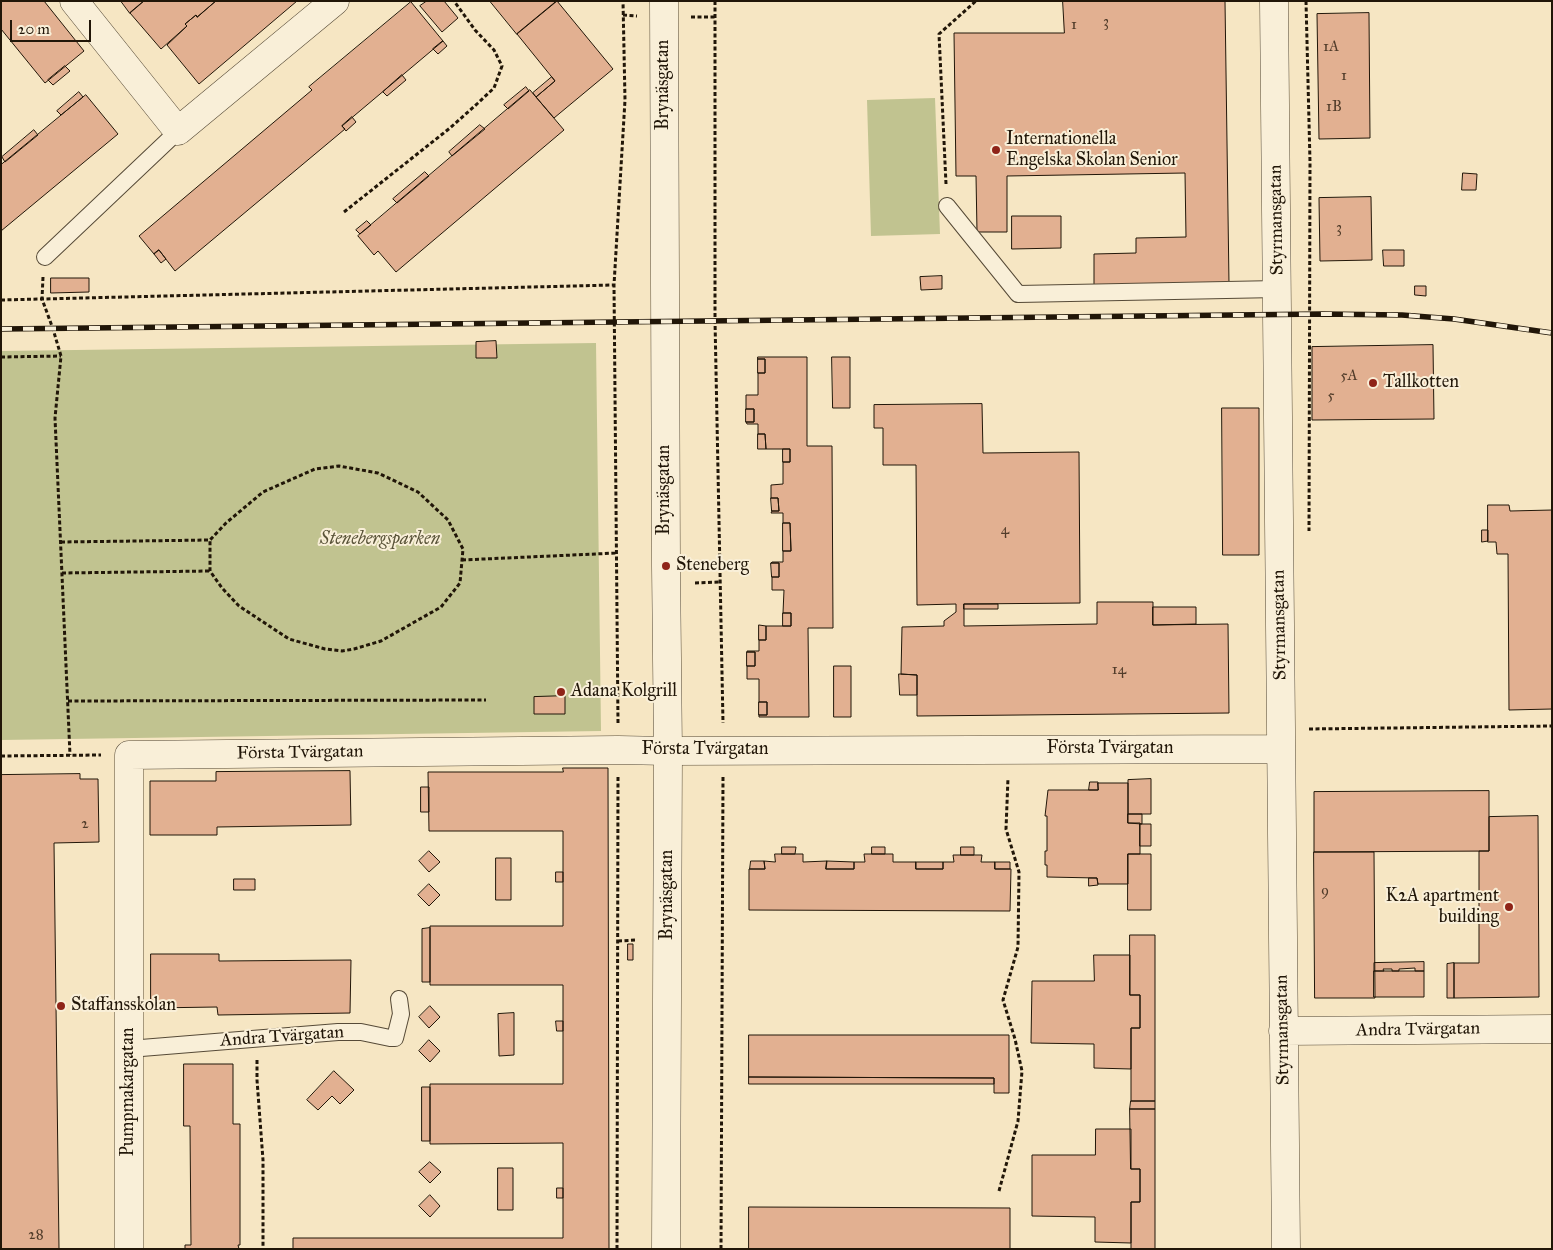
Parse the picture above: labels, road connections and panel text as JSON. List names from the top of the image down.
{
  "streets": {
    "street": [
      "Brynäsgatan",
      "Styrmansgatan",
      "Första Tvärgatan",
      "Andra Tvärgatan",
      "Pumpmakargatan"
    ]
  },
  "crossings": [
    ["Brynäsgatan", "Första Tvärgatan"],
    ["Styrmansgatan", "Första Tvärgatan"],
    ["Styrmansgatan", "Andra Tvärgatan"],
    ["Första Tvärgatan", "Pumpmakargatan"],
    ["Andra Tvärgatan", "Pumpmakargatan"]
  ],
  "parks": ["Stenebergsparken"],
  "places": [
    "Internationella Engelska Skolan Senior",
    "Tallkotten",
    "Steneberg",
    "Adana Kolgrill",
    "K2A apartment building",
    "Staffansskolan"
  ],
  "house_numbers": [
    "3",
    "1",
    "1A",
    "1",
    "1B",
    "3",
    "5A",
    "5",
    "4",
    "14",
    "2",
    "9",
    "28"
  ],
  "scale_bar": "20 m"
}
